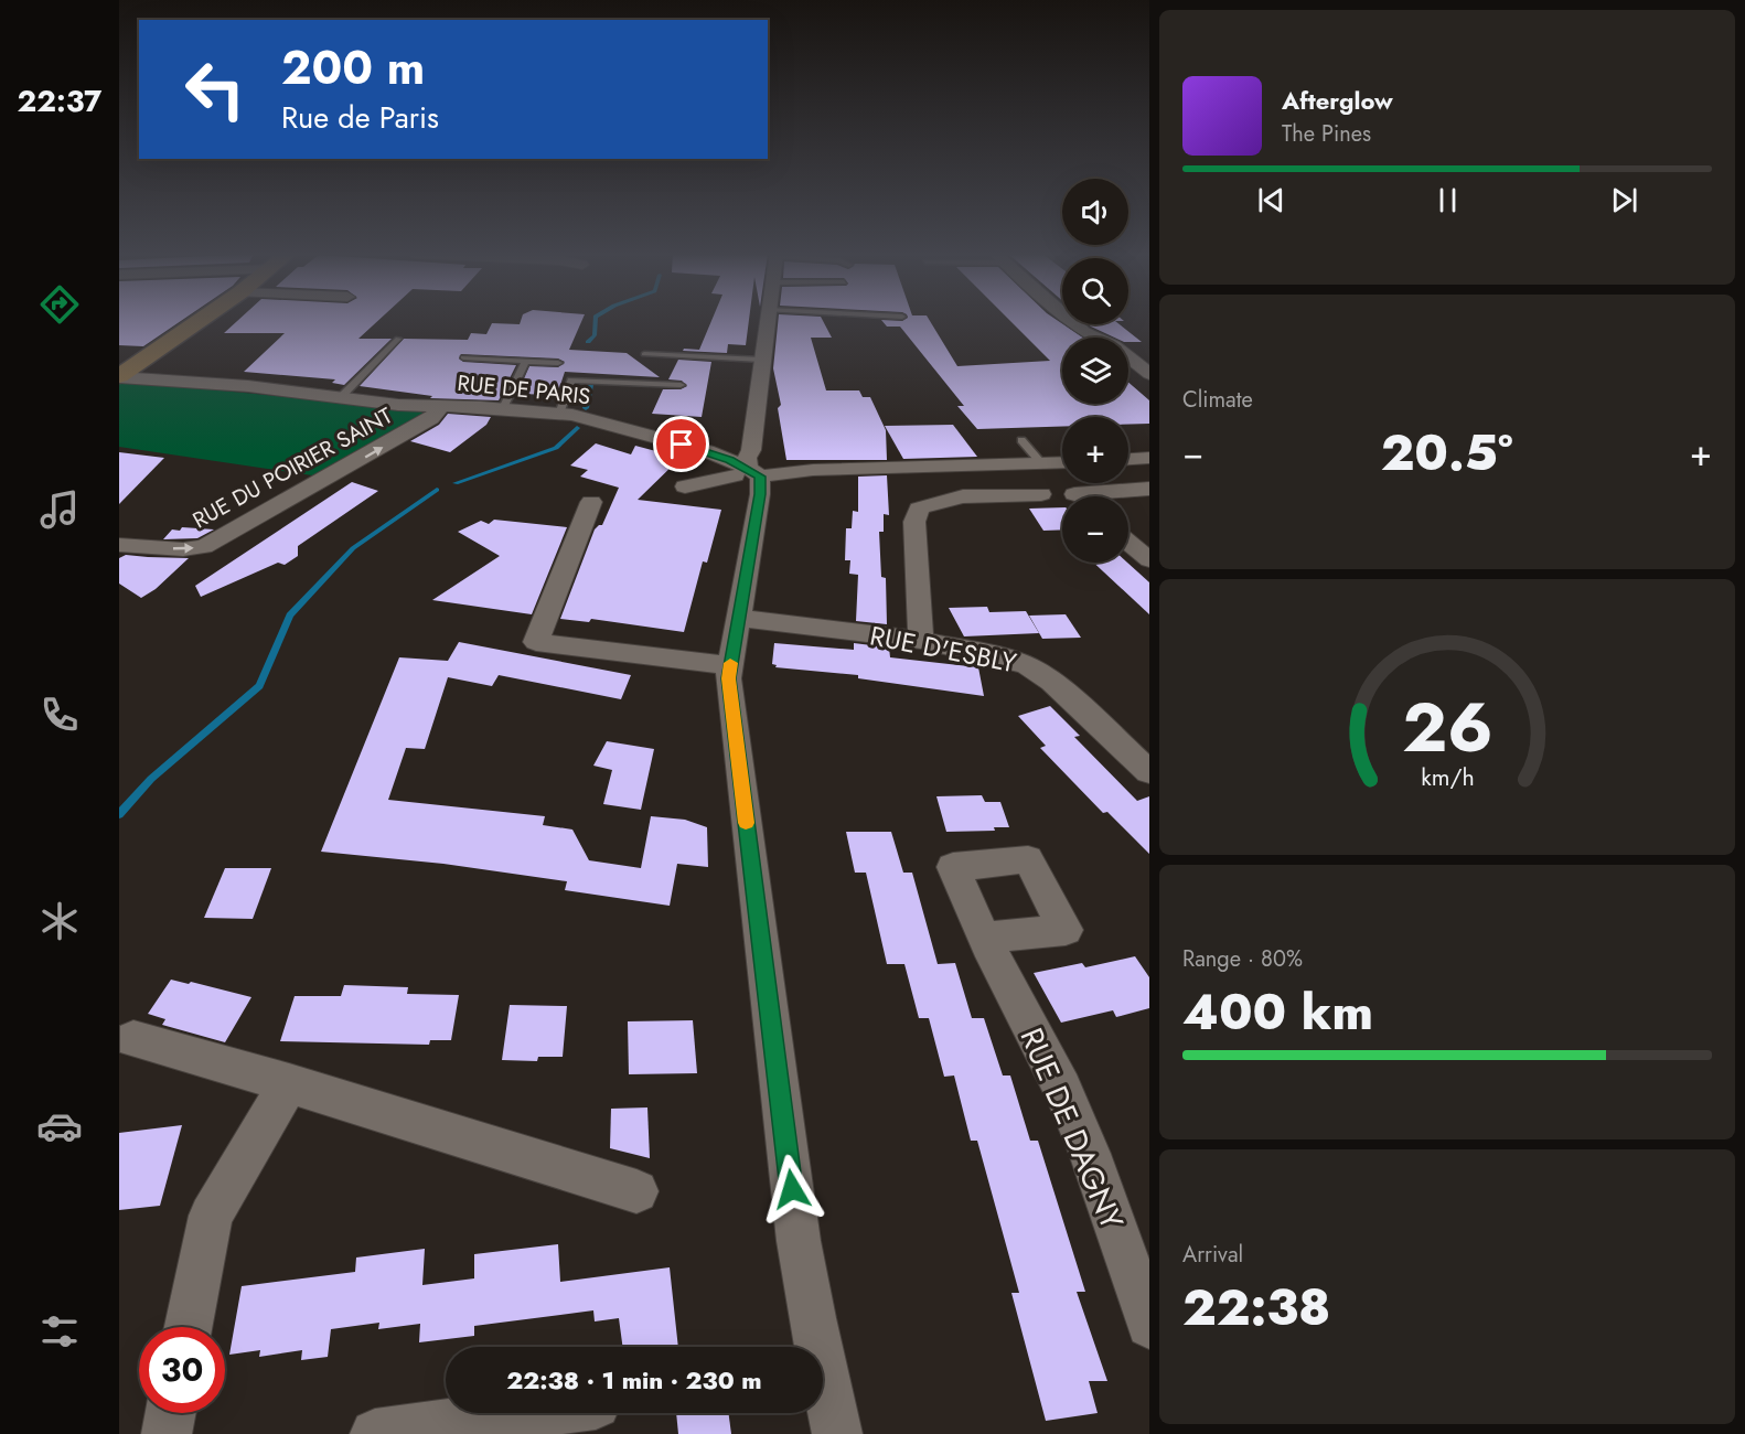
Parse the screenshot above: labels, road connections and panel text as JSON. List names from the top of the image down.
{
  "streets": {
    "street": [
      "RUE DE PARIS",
      "RUE DU POIRIER SAINT",
      "RUE D'ESBLY",
      "RUE DE DAGNY"
    ]
  },
  "crossings": [
    ["RUE DE PARIS", "RUE DU POIRIER SAINT"]
  ],
  "one_way": ["RUE DU POIRIER SAINT"],
  "page": {
    "tabs": "22:37",
    "turn": ["200 m", "Rue de Paris"],
    "song": ["Afterglow", "The Pines"],
    "map_buttons": ["+", "−"],
    "tile": [
      "Climate",
      ["Range · 80%", "400 km"],
      ["Arrival", "22:38"]
    ],
    "heat": ["−", "20.5°", "+"],
    "limit": "30",
    "trip": "22:38 · 1 min · 230 m",
    "gauge": ["26", "km/h"]
  }
}
